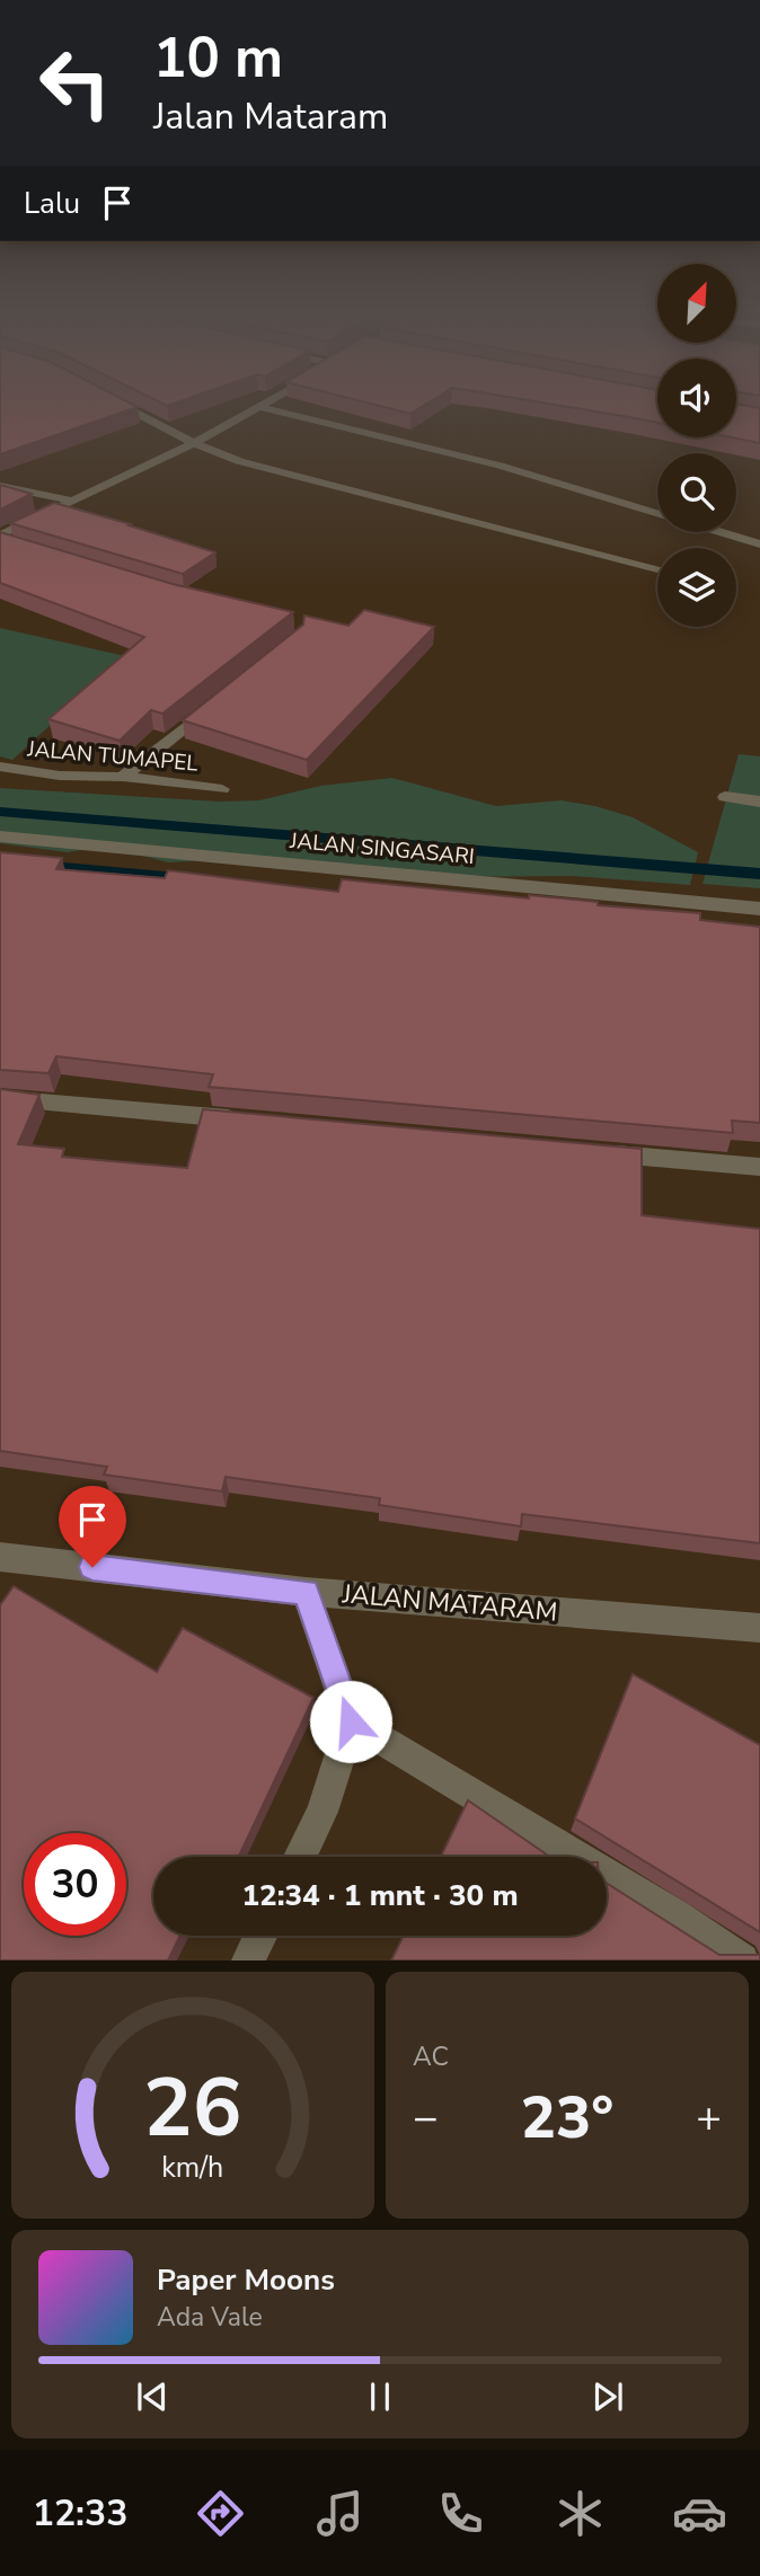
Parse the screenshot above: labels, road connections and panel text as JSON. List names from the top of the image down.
{
  "streets": {
    "street": ["JALAN TUMAPEL", "JALAN SINGASARI", "JALAN MATARAM"]
  },
  "north": "top right",
  "page": {
    "turn": ["10 m", "Jalan Mataram"],
    "then": "Lalu",
    "limit": "30",
    "trip": "12:34 · 1 mnt · 30 m",
    "tile": "AC",
    "heat": ["−", "23°", "+"],
    "song": ["Paper Moons", "Ada Vale"],
    "tabs": "12:33",
    "gauge": ["26", "km/h"]
  }
}
